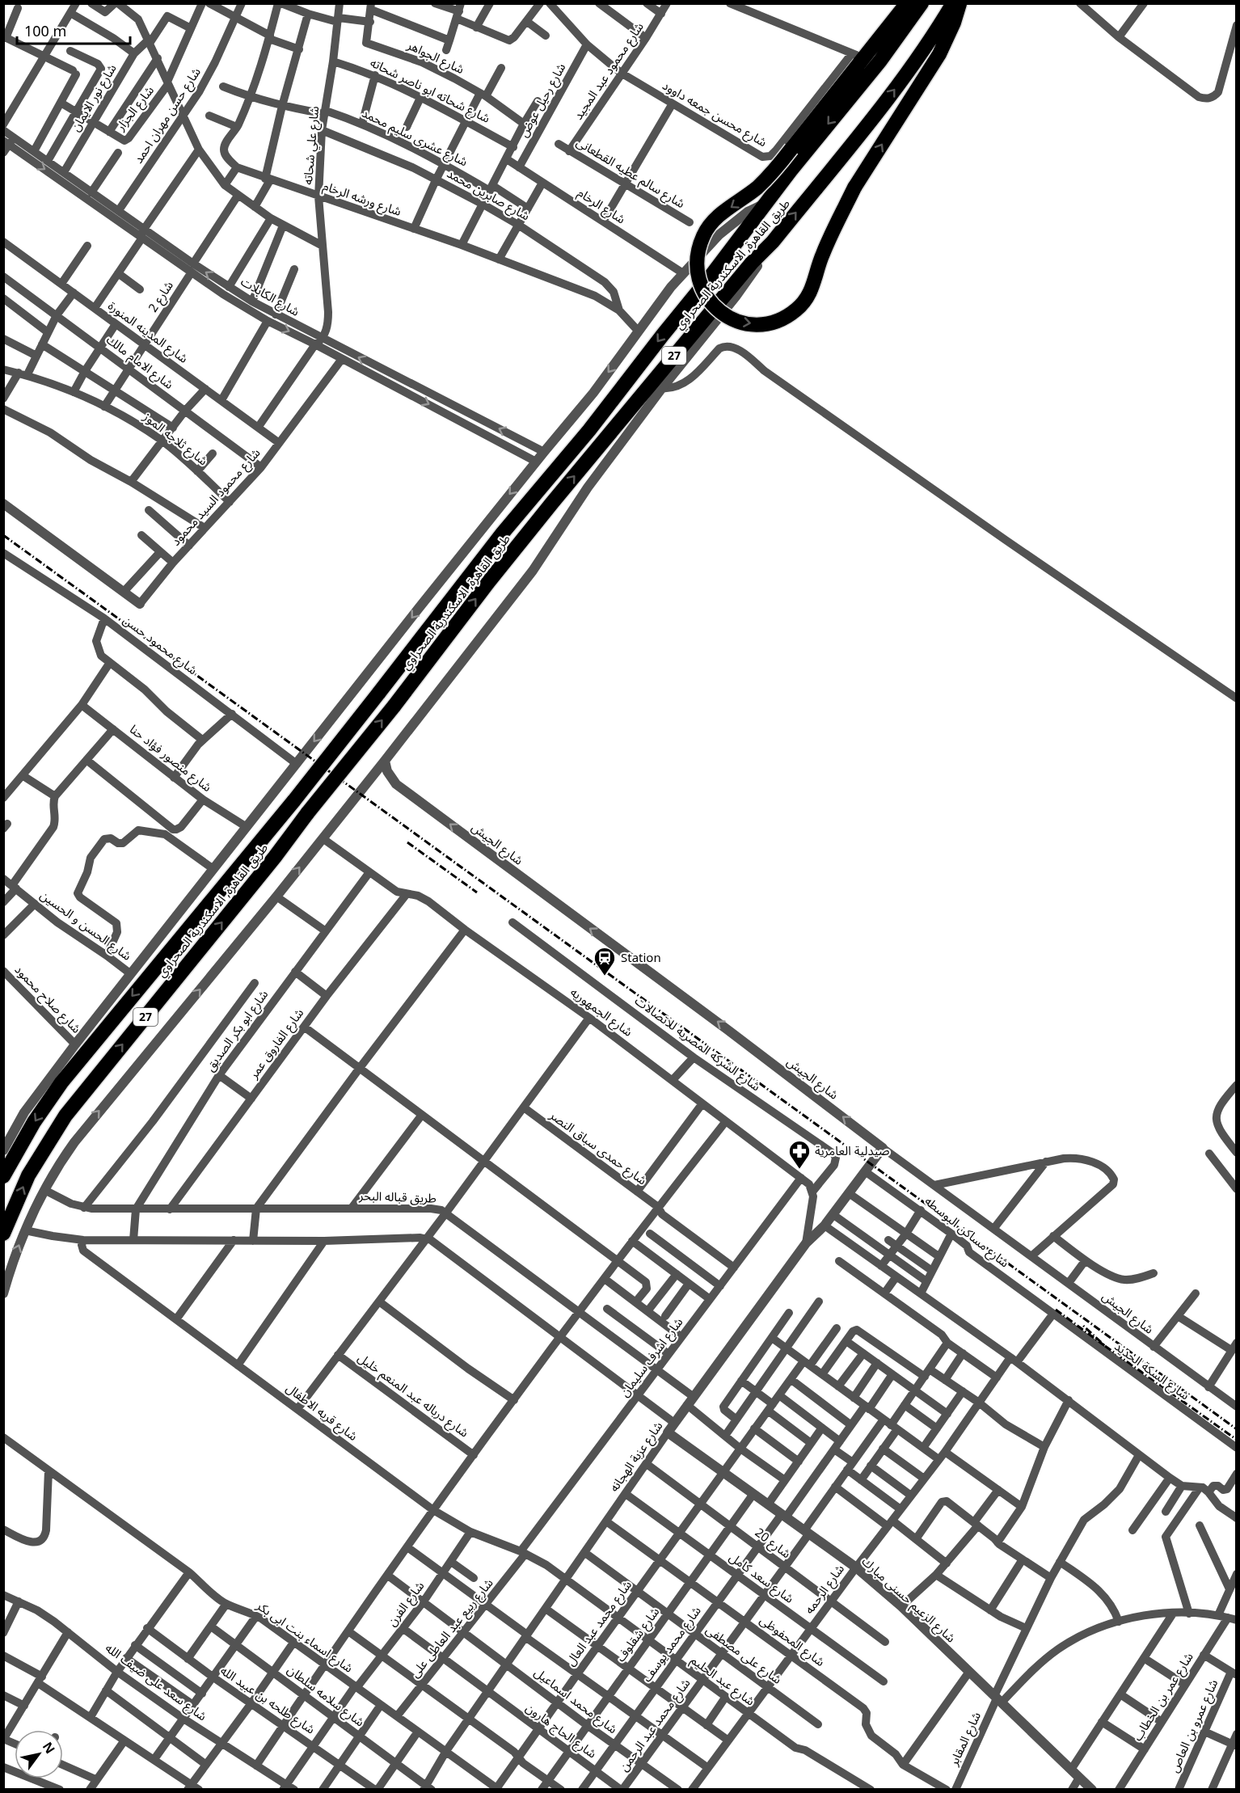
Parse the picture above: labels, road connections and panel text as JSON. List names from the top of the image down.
{
  "streets": {
    "highway": ["طريق القاهرة, الاسكندرية الصحراوي", "27"],
    "street": [
      "شارع الجواهر",
      "شارع محمود عبد المجيد",
      "شارع شحاته ابو ناصر شحاته",
      "شارع نور الايمان",
      "شارع رحيل عوض",
      "شارع الجزار",
      "شارع محسن جمعه داوود",
      "شارع حسن مهران احمد",
      "شارع عشرى سليم محمد",
      "شارع علي شحاته",
      "شارع سالم عطيه القطعانى",
      "شارع صابرين محمد",
      "شارع ورشه الرخام",
      "شارع الرخام",
      "شارع 2",
      "شارع الكابلات",
      "شارع المدينه المنورة",
      "شارع الامام مالك",
      "شارع ثلاجه الموز",
      "شارع محمود السيد محمود",
      "شارع محمود حسن",
      "شارع منصور فؤاد حنا",
      "شارع الجيش",
      "شارع الحسن و الحسين",
      "شارع صلاح محمود",
      "شارع الجمهوريه",
      "شارع ابو بكر الصديق",
      "شارع الفاروق عمر",
      "شارع الشركه المصريه للاتصالات",
      "شارع حمدى سباق النصر",
      "طريق قباله البحر",
      "شارع مساكن البوسطه",
      "شارع اشرف سليمان",
      "شارع السكة الحديد",
      "شارع درباله عبد المنعم خليل",
      "شارع قريه الاطفال",
      "شارع عزبة الهجانه",
      "شارع 20",
      "شارع سعد كامل",
      "شارع الرحمه",
      "شارع الزعيم حسنى مبارك",
      "شارع الفرن",
      "شارع محمد عبد العال",
      "شارع ربيع عبد العاطى على",
      "شارع شقلوف",
      "شارع اسماء بنت ابى بكر",
      "شارع المحفوظى",
      "شارع محمد يوسف",
      "شارع على مصطفى",
      "شارع عبد الحليم",
      "شارع سعد على ضيف الله",
      "شارع سلامه سلطان",
      "شارع عمر بن الخطاب",
      "شارع طلحه بن عبيد الله",
      "شارع محمد اسماعيل",
      "شارع محمد عبد الرحمن",
      "شارع عمرو بن العاص",
      "شارع الحاج هارون",
      "شارع المقابر"
    ]
  },
  "crossings": [
    ["شارع محمود عبد المجيد", "شارع محسن جمعه داوود"],
    ["شارع محمود عبد المجيد", "شارع سالم عطيه القطعانى"],
    ["شارع شحاته ابو ناصر شحاته", "شارع علي شحاته"],
    ["شارع نور الايمان", "شارع الجزار"],
    ["شارع نور الايمان", "شارع الكابلات"],
    ["شارع رحيل عوض", "شارع محسن جمعه داوود"],
    ["شارع رحيل عوض", "شارع الرخام"],
    ["شارع حسن مهران احمد", "شارع الكابلات"],
    ["شارع عشرى سليم محمد", "شارع علي شحاته"],
    ["شارع علي شحاته", "شارع صابرين محمد"],
    ["شارع علي شحاته", "شارع ورشه الرخام"],
    ["شارع علي شحاته", "شارع الكابلات"],
    ["شارع علي شحاته", "شارع المدينه المنورة"],
    ["شارع صابرين محمد", "شارع ورشه الرخام"],
    ["شارع 2", "شارع الكابلات"],
    ["شارع 2", "شارع المدينه المنورة"],
    ["شارع 2", "شارع الامام مالك"],
    ["شارع 2", "شارع ثلاجه الموز"],
    ["شارع الكابلات", "شارع محمود السيد محمود"],
    ["شارع المدينه المنورة", "شارع محمود السيد محمود"],
    ["شارع الامام مالك", "شارع محمود السيد محمود"],
    ["شارع ثلاجه الموز", "شارع محمود السيد محمود"],
    ["شارع محمود السيد محمود", "شارع محمود حسن"],
    ["شارع الجيش", "شارع عزبة الهجانه"],
    ["شارع الجمهوريه", "شارع ابو بكر الصديق"],
    ["شارع الجمهوريه", "شارع الفاروق عمر"],
    ["شارع الجمهوريه", "شارع الشركه المصريه للاتصالات"],
    ["شارع الجمهوريه", "شارع اشرف سليمان"],
    ["شارع ابو بكر الصديق", "طريق قباله البحر"],
    ["شارع الفاروق عمر", "طريق قباله البحر"],
    ["شارع حمدى سباق النصر", "شارع اشرف سليمان"],
    ["طريق قباله البحر", "شارع اشرف سليمان"],
    ["طريق قباله البحر", "شارع عزبة الهجانه"],
    ["طريق قباله البحر", "شارع محمد عبد العال"],
    ["شارع مساكن البوسطه", "شارع السكة الحديد"],
    ["شارع مساكن البوسطه", "شارع عزبة الهجانه"],
    ["شارع مساكن البوسطه", "شارع الرحمه"],
    ["شارع اشرف سليمان", "شارع قريه الاطفال"],
    ["شارع اشرف سليمان", "شارع ربيع عبد العاطى على"],
    ["شارع السكة الحديد", "شارع الرحمه"],
    ["شارع قريه الاطفال", "شارع عزبة الهجانه"],
    ["شارع قريه الاطفال", "شارع الفرن"],
    ["شارع قريه الاطفال", "شارع ربيع عبد العاطى على"],
    ["شارع قريه الاطفال", "شارع عبد الحليم"],
    ["شارع عزبة الهجانه", "شارع 20"],
    ["شارع عزبة الهجانه", "شارع سعد كامل"],
    ["شارع عزبة الهجانه", "شارع الزعيم حسنى مبارك"],
    ["شارع عزبة الهجانه", "شارع اسماء بنت ابى بكر"],
    ["شارع عزبة الهجانه", "شارع المحفوظى"],
    ["شارع عزبة الهجانه", "شارع على مصطفى"],
    ["شارع عزبة الهجانه", "شارع عبد الحليم"],
    ["شارع عزبة الهجانه", "شارع سلامه سلطان"],
    ["شارع عزبة الهجانه", "شارع محمد اسماعيل"],
    ["شارع عزبة الهجانه", "شارع الحاج هارون"],
    ["شارع 20", "شارع الرحمه"],
    ["شارع 20", "شارع محمد عبد العال"],
    ["شارع 20", "شارع شقلوف"],
    ["شارع 20", "شارع محمد يوسف"],
    ["شارع 20", "شارع محمد عبد الرحمن"],
    ["شارع سعد كامل", "شارع الرحمه"],
    ["شارع سعد كامل", "شارع محمد عبد العال"],
    ["شارع سعد كامل", "شارع شقلوف"],
    ["شارع سعد كامل", "شارع محمد يوسف"],
    ["شارع سعد كامل", "شارع محمد عبد الرحمن"],
    ["شارع الرحمه", "شارع الزعيم حسنى مبارك"],
    ["شارع الرحمه", "شارع المحفوظى"],
    ["شارع الرحمه", "شارع على مصطفى"],
    ["شارع الرحمه", "شارع عبد الحليم"],
    ["شارع الزعيم حسنى مبارك", "شارع محمد عبد العال"],
    ["شارع الزعيم حسنى مبارك", "شارع شقلوف"],
    ["شارع الزعيم حسنى مبارك", "شارع محمد يوسف"],
    ["شارع الزعيم حسنى مبارك", "شارع محمد عبد الرحمن"],
    ["شارع الزعيم حسنى مبارك", "شارع المقابر"],
    ["شارع الفرن", "شارع اسماء بنت ابى بكر"],
    ["شارع الفرن", "شارع سعد على ضيف الله"],
    ["شارع الفرن", "شارع سلامه سلطان"],
    ["شارع الفرن", "شارع طلحه بن عبيد الله"],
    ["شارع الفرن", "شارع محمد اسماعيل"],
    ["شارع الفرن", "شارع الحاج هارون"],
    ["شارع محمد عبد العال", "شارع اسماء بنت ابى بكر"],
    ["شارع محمد عبد العال", "شارع المحفوظى"],
    ["شارع محمد عبد العال", "شارع على مصطفى"],
    ["شارع محمد عبد العال", "شارع عبد الحليم"],
    ["شارع محمد عبد العال", "شارع محمد اسماعيل"],
    ["شارع محمد عبد العال", "شارع الحاج هارون"],
    ["شارع ربيع عبد العاطى على", "شارع اسماء بنت ابى بكر"],
    ["شارع ربيع عبد العاطى على", "شارع محمد اسماعيل"],
    ["شارع ربيع عبد العاطى على", "شارع الحاج هارون"],
    ["شارع شقلوف", "شارع المحفوظى"],
    ["شارع شقلوف", "شارع على مصطفى"],
    ["شارع شقلوف", "شارع عبد الحليم"],
    ["شارع شقلوف", "شارع محمد اسماعيل"],
    ["شارع شقلوف", "شارع الحاج هارون"],
    ["شارع المحفوظى", "شارع محمد يوسف"],
    ["شارع المحفوظى", "شارع محمد عبد الرحمن"],
    ["شارع محمد يوسف", "شارع على مصطفى"],
    ["شارع محمد يوسف", "شارع عبد الحليم"],
    ["شارع محمد يوسف", "شارع محمد اسماعيل"],
    ["شارع محمد يوسف", "شارع الحاج هارون"],
    ["شارع على مصطفى", "شارع محمد عبد الرحمن"],
    ["شارع عبد الحليم", "شارع محمد عبد الرحمن"],
    ["شارع محمد اسماعيل", "شارع محمد عبد الرحمن"],
    ["شارع محمد عبد الرحمن", "شارع الحاج هارون"]
  ],
  "one_way": ["شارع الجيش"],
  "places": {
    "station": ["Station"],
    "pharmacy": ["صيدلية العامرية"]
  },
  "scale_bar": "100 m",
  "north": "top right"
}
